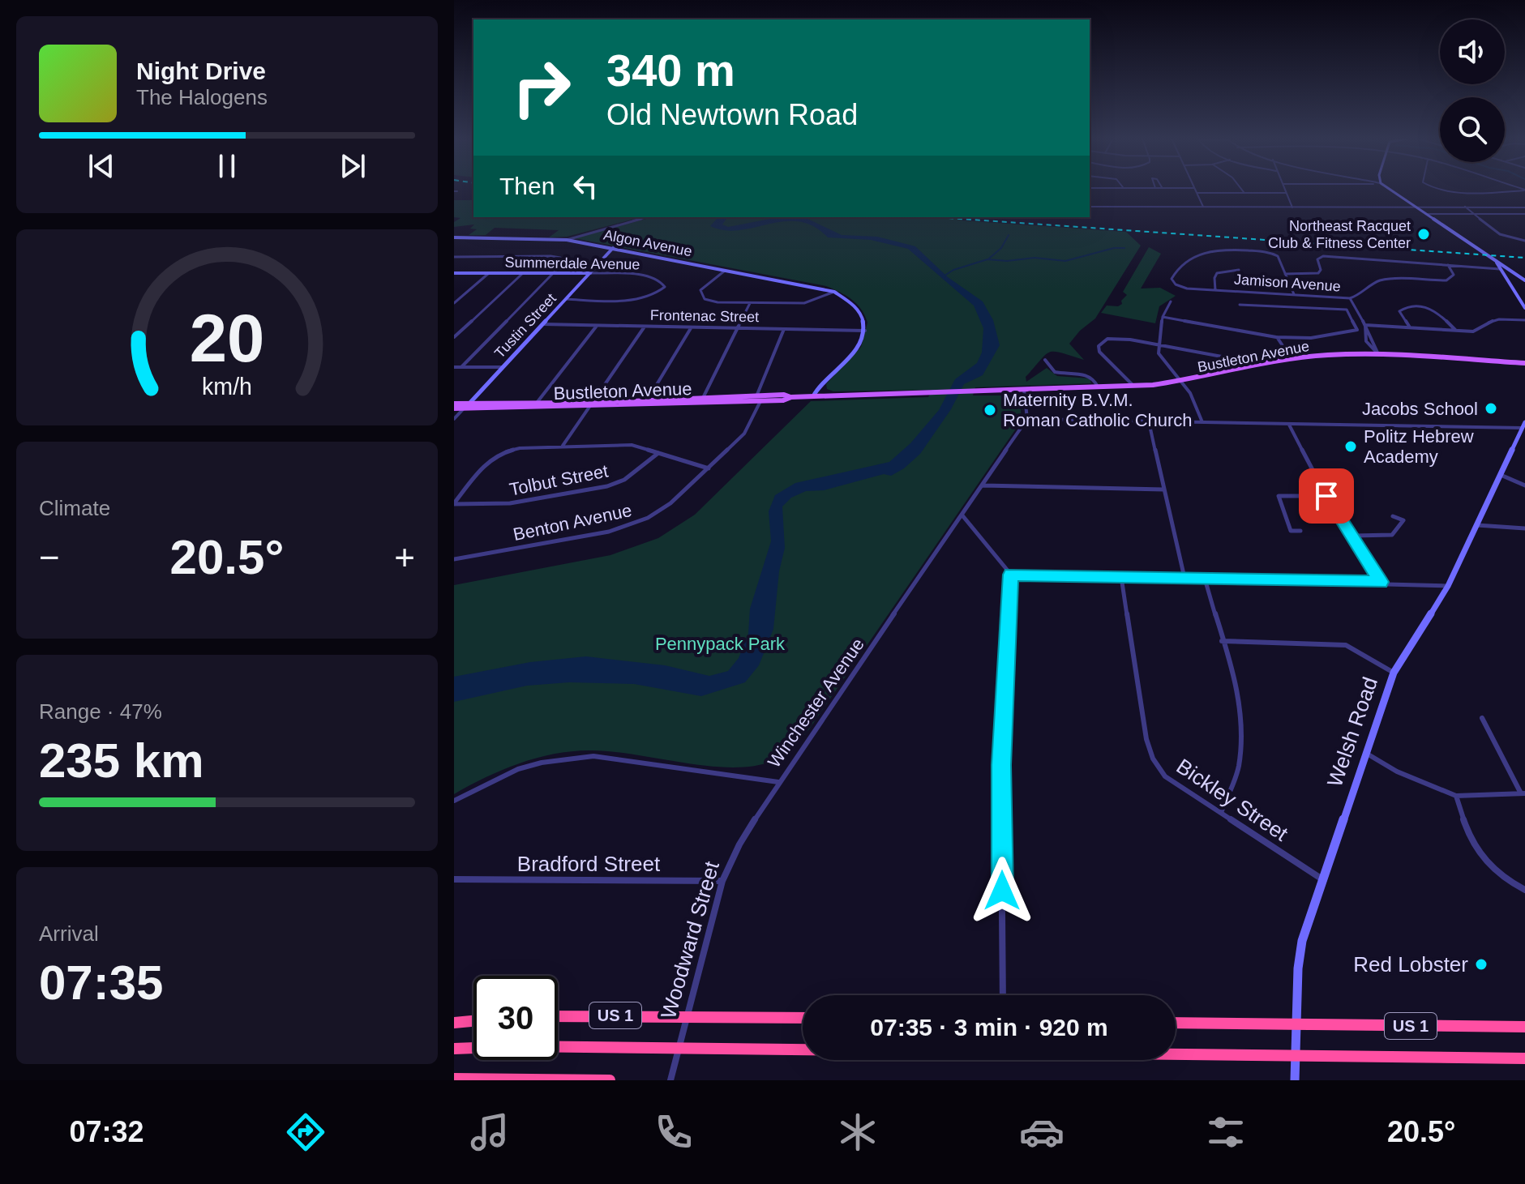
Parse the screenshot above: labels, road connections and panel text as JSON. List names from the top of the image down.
{
  "streets": {
    "highway": ["US 1"],
    "main road": [
      "Algon Avenue",
      "Summerdale Avenue",
      "Tustin Street",
      "Bustleton Avenue",
      "Welsh Road"
    ],
    "street": [
      "Jamison Avenue",
      "Frontenac Street",
      "Tolbut Street",
      "Benton Avenue",
      "Winchester Avenue",
      "Bickley Street",
      "Bradford Street",
      "Woodward Street"
    ]
  },
  "crossings": [
    ["Algon Avenue", "Tustin Street"],
    ["Summerdale Avenue", "Tustin Street"],
    ["Frontenac Street", "Tustin Street"],
    ["Frontenac Street", "Benton Avenue"],
    ["Tustin Street", "Bustleton Avenue"],
    ["Bustleton Avenue", "Benton Avenue"],
    ["Winchester Avenue", "Woodward Street"],
    ["Welsh Road", "Bickley Street"],
    ["Welsh Road", "US 1"],
    ["Bradford Street", "Woodward Street"],
    ["Woodward Street", "US 1"]
  ],
  "parks": ["Pennypack Park"],
  "places": [
    "Northeast Racquet Club & Fitness Center",
    "Jacobs School",
    "Maternity B.V.M. Roman Catholic Church",
    "Politz Hebrew Academy",
    "Red Lobster"
  ],
  "page": {
    "turn": ["340 m", "Old Newtown Road"],
    "song": ["Night Drive", "The Halogens"],
    "then": "Then",
    "tile": [
      "Climate",
      ["Range · 47%", "235 km"],
      ["Arrival", "07:35"]
    ],
    "heat": ["−", "20.5°", "+"],
    "limit": "30",
    "trip": "07:35 · 3 min · 920 m",
    "tabs": ["07:32", "20.5°"],
    "gauge": ["20", "km/h"]
  }
}
